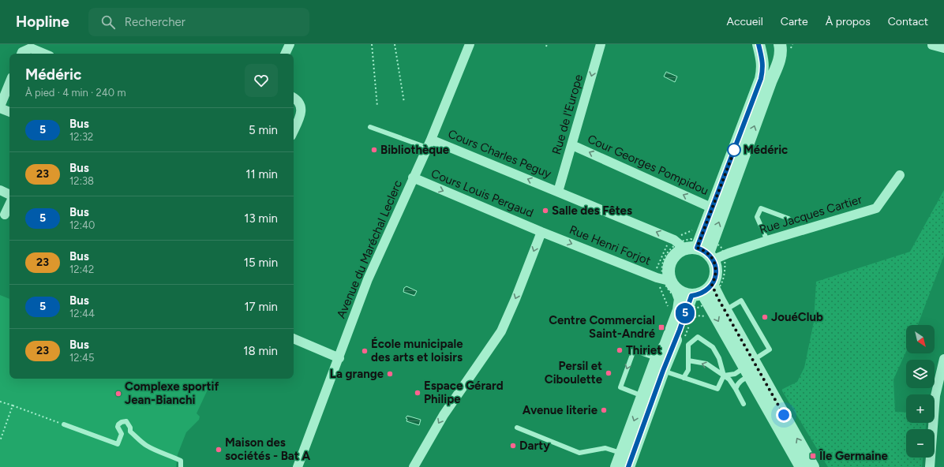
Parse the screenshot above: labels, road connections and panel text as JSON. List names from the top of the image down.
{
  "streets": {
    "street": [
      "Rue de l'Europe",
      "Cours Charles Peguy",
      "Cour Georges Pompidou",
      "Cours Louis Pergaud",
      "Rue Jacques Cartier",
      "Rue Henri Forjot",
      "Avenue du Maréchal Leclerc"
    ]
  },
  "crossings": [
    ["Rue de l'Europe", "Cours Charles Peguy"],
    ["Rue de l'Europe", "Cour Georges Pompidou"],
    ["Cours Charles Peguy", "Rue Jacques Cartier"],
    ["Cours Charles Peguy", "Rue Henri Forjot"],
    ["Cours Charles Peguy", "Avenue du Maréchal Leclerc"],
    ["Cours Louis Pergaud", "Rue Henri Forjot"],
    ["Cours Louis Pergaud", "Avenue du Maréchal Leclerc"],
    ["Rue Jacques Cartier", "Rue Henri Forjot"]
  ],
  "one_way": [
    "Rue de l'Europe",
    "Cours Charles Peguy",
    "Cour Georges Pompidou",
    "Cours Louis Pergaud",
    "Rue Henri Forjot"
  ],
  "places": {
    "other": [
      "Bibliothèque",
      "Médéric",
      "Salle des Fêtes",
      "JouéClub",
      "Thiriet",
      "École municipale des arts et loisirs",
      "Persil et Ciboulette",
      "La grange",
      "Espace Gérard Philipe",
      "Complexe sportif Jean-Bianchi",
      "Avenue literie",
      "Darty",
      "Maison des sociétés - Bat A"
    ],
    "transit": ["Centre Commercial Saint-André", "Île Germaine"]
  },
  "lines": ["bus line 5"],
  "north": "bottom right",
  "page": {
    "header": "Hopline",
    "search": "Rechercher",
    "nav": [
      "Accueil",
      "Carte",
      "À propos",
      "Contact"
    ],
    "on_map": "5",
    "heading": ["Médéric", "À pied · 4 min · 240 m"],
    "list": [
      {
        "mark": "5",
        "name": "Bus",
        "note": "12:32",
        "value": "5 min"
      },
      {
        "mark": "23",
        "name": "Bus",
        "note": "12:38",
        "value": "11 min"
      },
      {
        "mark": "5",
        "name": "Bus",
        "note": "12:40",
        "value": "13 min"
      },
      {
        "mark": "23",
        "name": "Bus",
        "note": "12:42",
        "value": "15 min"
      },
      {
        "mark": "5",
        "name": "Bus",
        "note": "12:44",
        "value": "17 min"
      },
      {
        "mark": "23",
        "name": "Bus",
        "note": "12:45",
        "value": "18 min"
      }
    ],
    "map_buttons": ["+", "−"]
  }
}
